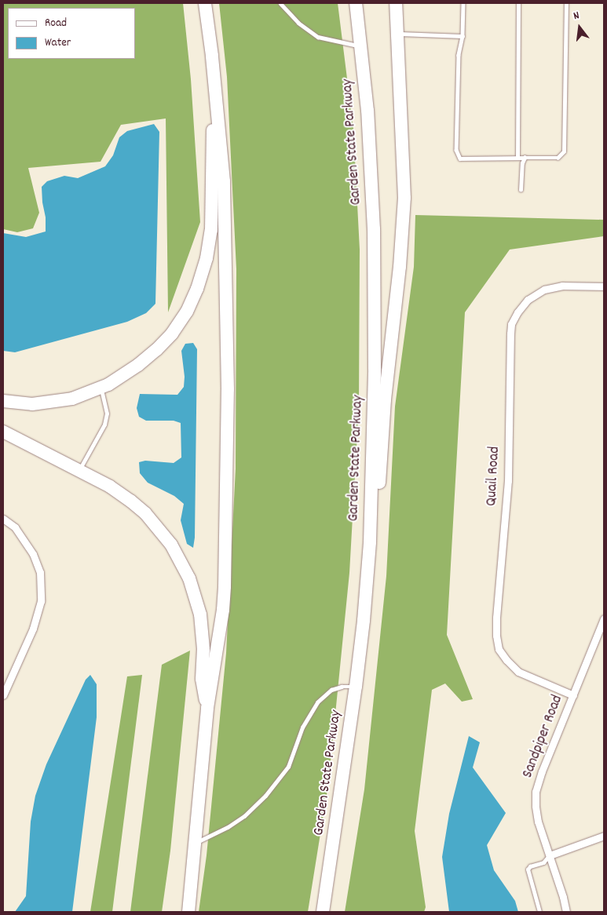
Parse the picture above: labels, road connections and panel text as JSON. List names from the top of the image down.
{
  "streets": {
    "highway": ["Garden State Parkway"],
    "street": ["Quail Road", "Sandpiper Road"]
  },
  "crossings": [
    ["Quail Road", "Sandpiper Road"]
  ],
  "legend": ["Road", "Water"],
  "north": "top"
}
